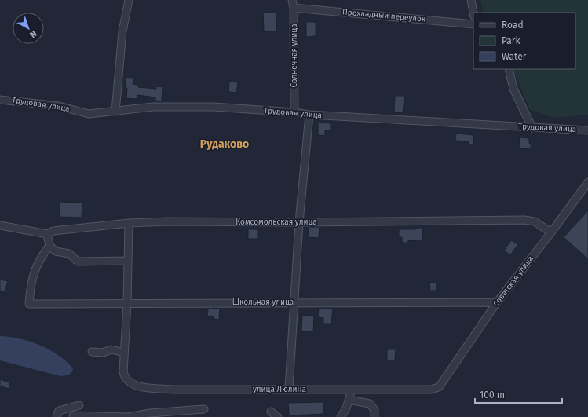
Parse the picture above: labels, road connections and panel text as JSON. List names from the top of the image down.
{
  "streets": {
    "street": [
      "Прохладный переулок",
      "Солнечная улица",
      "Трудовая улица",
      "Комсомольская улица",
      "Советская улица",
      "Школьная улица",
      "улица Люлина"
    ]
  },
  "crossings": [
    ["Прохладный переулок", "Солнечная улица"],
    ["Солнечная улица", "Трудовая улица"],
    ["Комсомольская улица", "Советская улица"],
    ["Советская улица", "Школьная улица"],
    ["Советская улица", "улица Люлина"]
  ],
  "districts": ["Рудаково"],
  "legend": ["Road", "Park", "Water"],
  "scale_bar": "100 m",
  "north": "bottom right"
}
